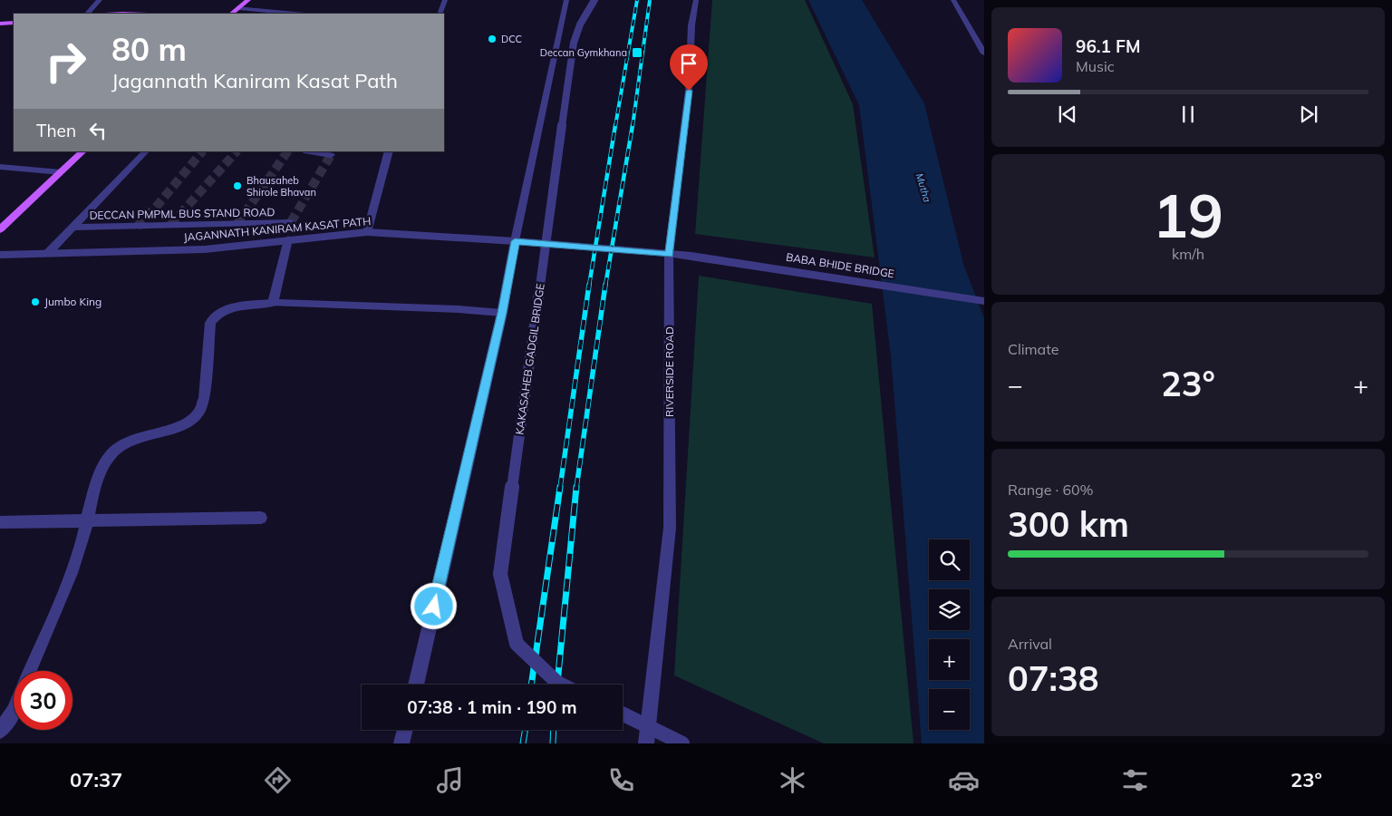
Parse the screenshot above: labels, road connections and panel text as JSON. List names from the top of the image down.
{
  "streets": {
    "street": [
      "DECCAN PMPML BUS STAND ROAD",
      "JAGANNATH KANIRAM KASAT PATH",
      "BABA BHIDE BRIDGE",
      "KAKASAHEB GADGIL BRIDGE",
      "RIVERSIDE ROAD"
    ]
  },
  "crossings": [
    ["JAGANNATH KANIRAM KASAT PATH", "BABA BHIDE BRIDGE"],
    ["JAGANNATH KANIRAM KASAT PATH", "RIVERSIDE ROAD"]
  ],
  "water": ["Mutha"],
  "places": {
    "other": ["DCC", "Bhausaheb Shirole Bhavan", "Jumbo King"],
    "transit": ["Deccan Gymkhana"]
  },
  "page": {
    "turn": ["80 m", "Jagannath Kaniram Kasat Path"],
    "song": ["96.1 FM", "Music"],
    "then": "Then",
    "tile": [
      ["19", "km/h"],
      "Climate",
      ["Range · 60%", "300 km"],
      ["Arrival", "07:38"]
    ],
    "heat": ["−", "23°", "+"],
    "map_buttons": ["+", "−"],
    "limit": "30",
    "trip": "07:38 · 1 min · 190 m",
    "tabs": ["07:37", "23°"]
  }
}
